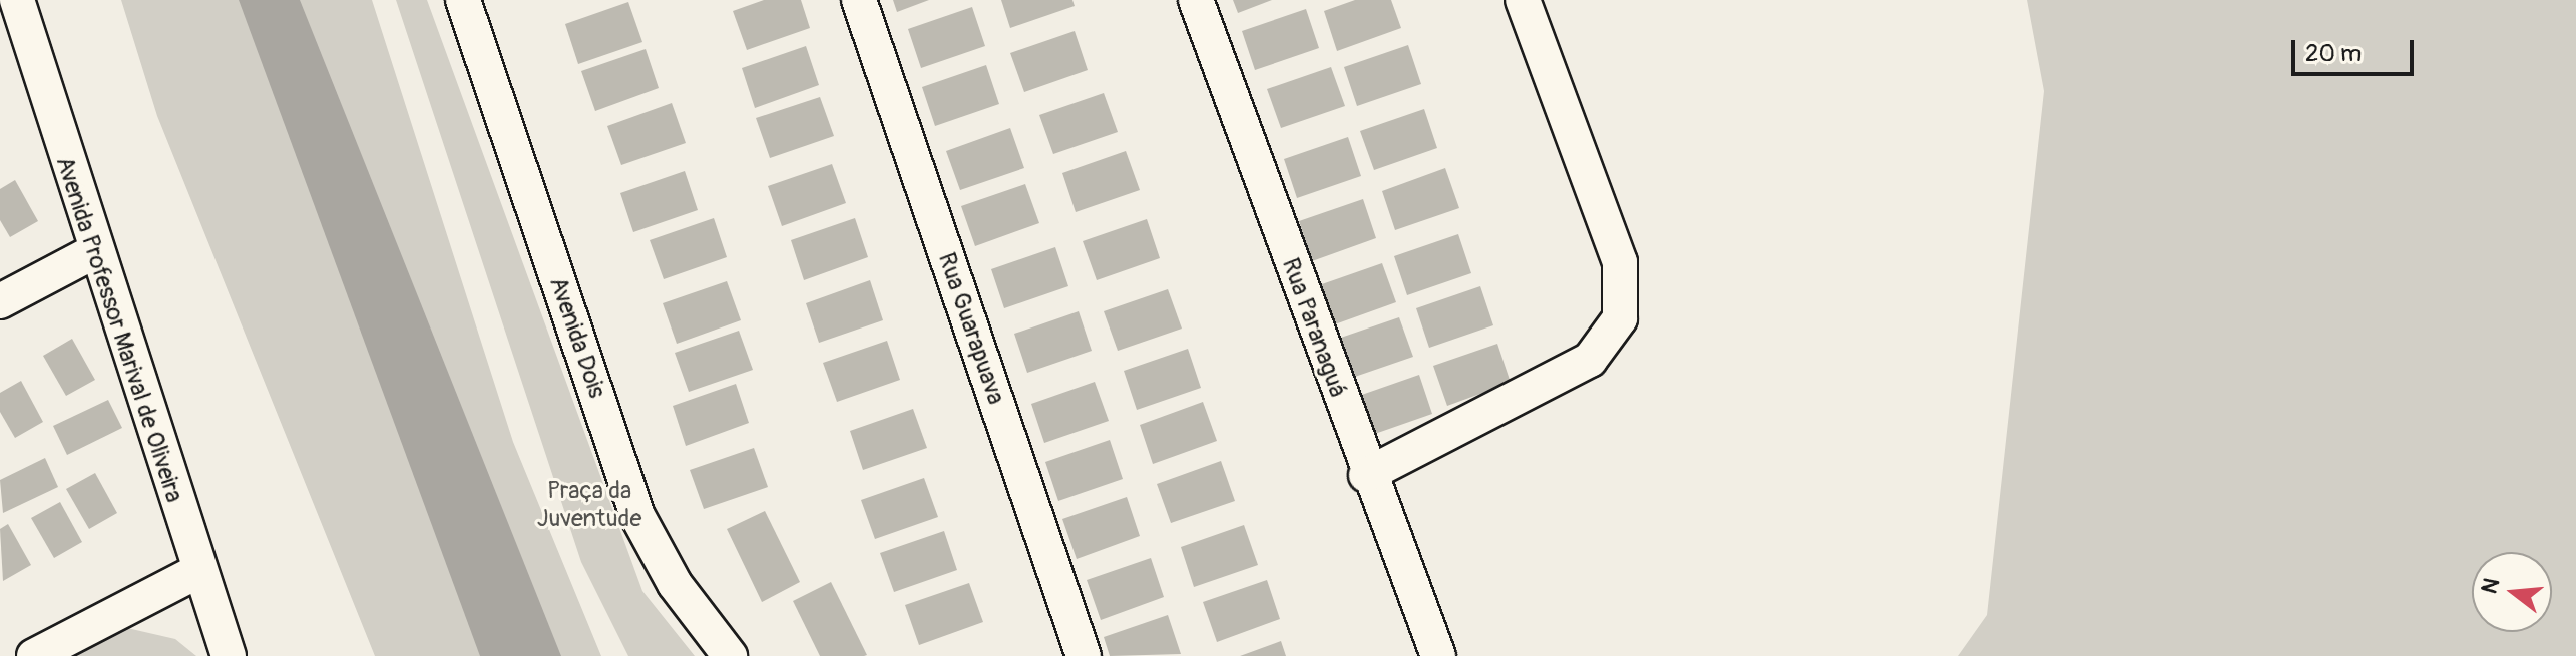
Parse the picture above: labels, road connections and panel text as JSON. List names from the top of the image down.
{
  "streets": {
    "street": [
      "Rua Paranaguá",
      "Rua Guarapuava",
      "Avenida Professor Marival de Oliveira",
      "Avenida Dois"
    ]
  },
  "parks": ["Praça da Juventude"],
  "scale_bar": "20 m",
  "north": "left"
}
